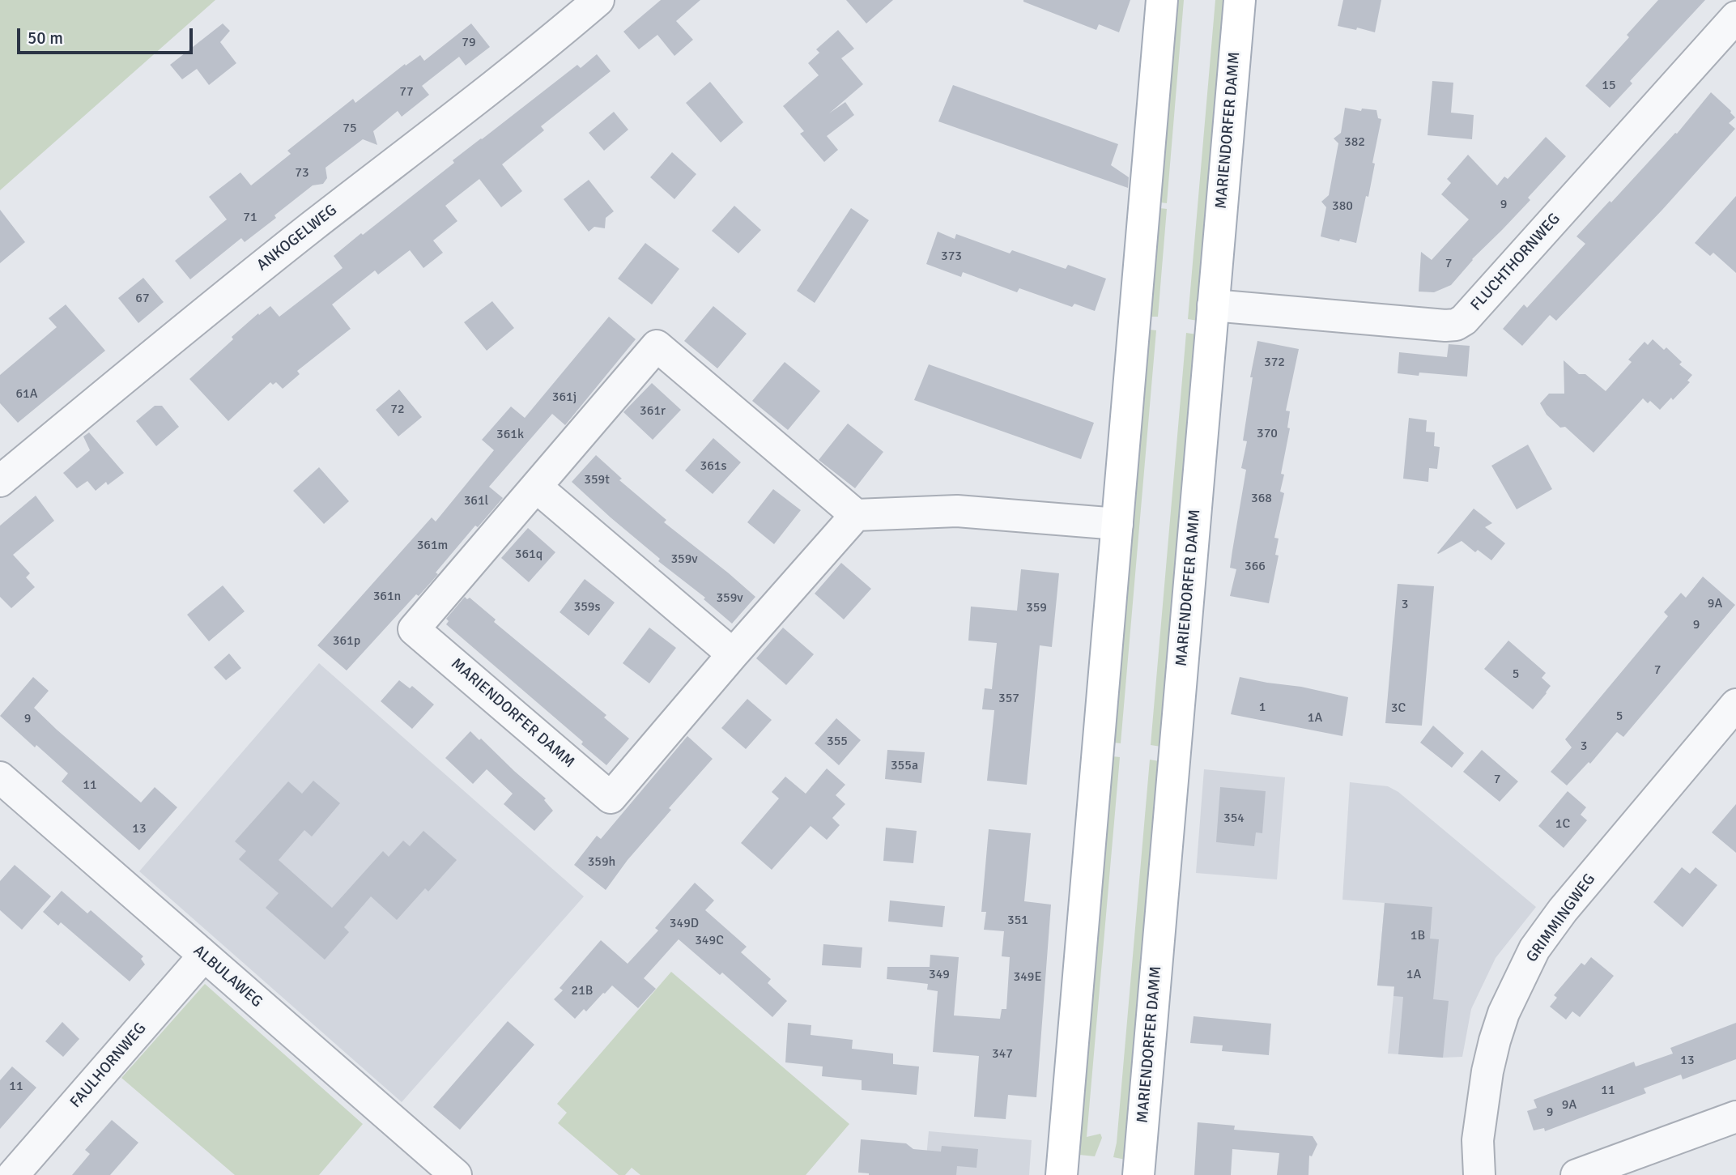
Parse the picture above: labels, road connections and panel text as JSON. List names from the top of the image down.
{
  "streets": {
    "main road": ["MARIENDORFER DAMM"],
    "street": [
      "ANKOGELWEG",
      "FLUCHTHORNWEG",
      "GRIMMINGWEG",
      "ALBULAWEG",
      "FAULHORNWEG"
    ]
  },
  "crossings": [
    ["MARIENDORFER DAMM", "FLUCHTHORNWEG"],
    ["ALBULAWEG", "FAULHORNWEG"]
  ],
  "house_numbers": [
    "79",
    "15",
    "77",
    "75",
    "382",
    "73",
    "9",
    "380",
    "71",
    "373",
    "7",
    "67",
    "372",
    "61A",
    "361j",
    "72",
    "361r",
    "370",
    "361k",
    "361s",
    "359t",
    "368",
    "361l",
    "361m",
    "361q",
    "359v",
    "366",
    "361n",
    "359v",
    "9A",
    "3",
    "359s",
    "359",
    "9",
    "361p",
    "7",
    "5",
    "357",
    "1",
    "3C",
    "5",
    "1A",
    "9",
    "355",
    "3",
    "355a",
    "7",
    "11",
    "354",
    "1C",
    "13",
    "359h",
    "351",
    "349D",
    "1B",
    "349C",
    "349",
    "1A",
    "349E",
    "21B",
    "347",
    "13",
    "11",
    "11",
    "9A",
    "9"
  ],
  "scale_bar": "50 m"
}
